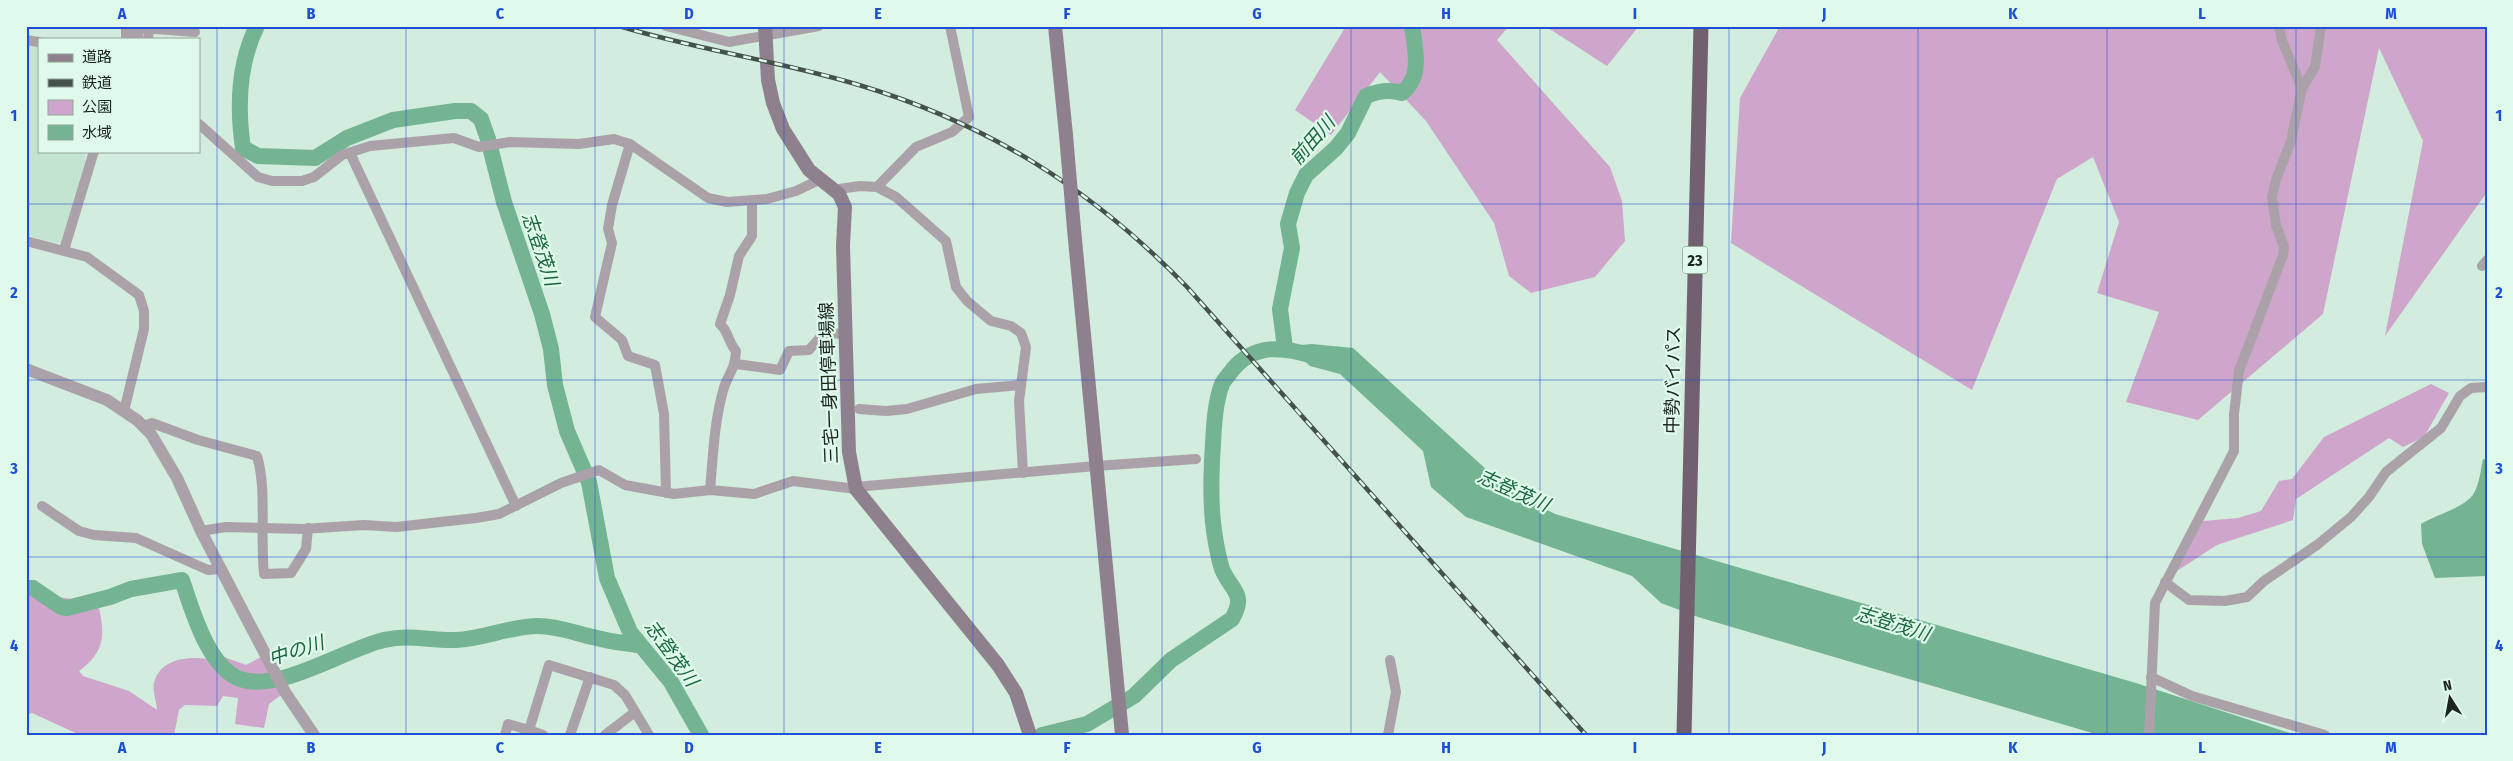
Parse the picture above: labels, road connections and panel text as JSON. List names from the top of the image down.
{
  "streets": {
    "highway": ["23", "中勢バイパス"],
    "main road": ["三宅一身田停車場線"]
  },
  "water": ["前田川", "志登茂川", "中の川"],
  "legend": [
    "道路",
    "鉄道",
    "公園",
    "水域"
  ],
  "north": "top",
  "grid": {
    "columns": [
      "A",
      "B",
      "C",
      "D",
      "E",
      "F",
      "G",
      "H",
      "I",
      "J",
      "K",
      "L",
      "M"
    ],
    "rows": [
      "1",
      "2",
      "3",
      "4"
    ]
  }
}
